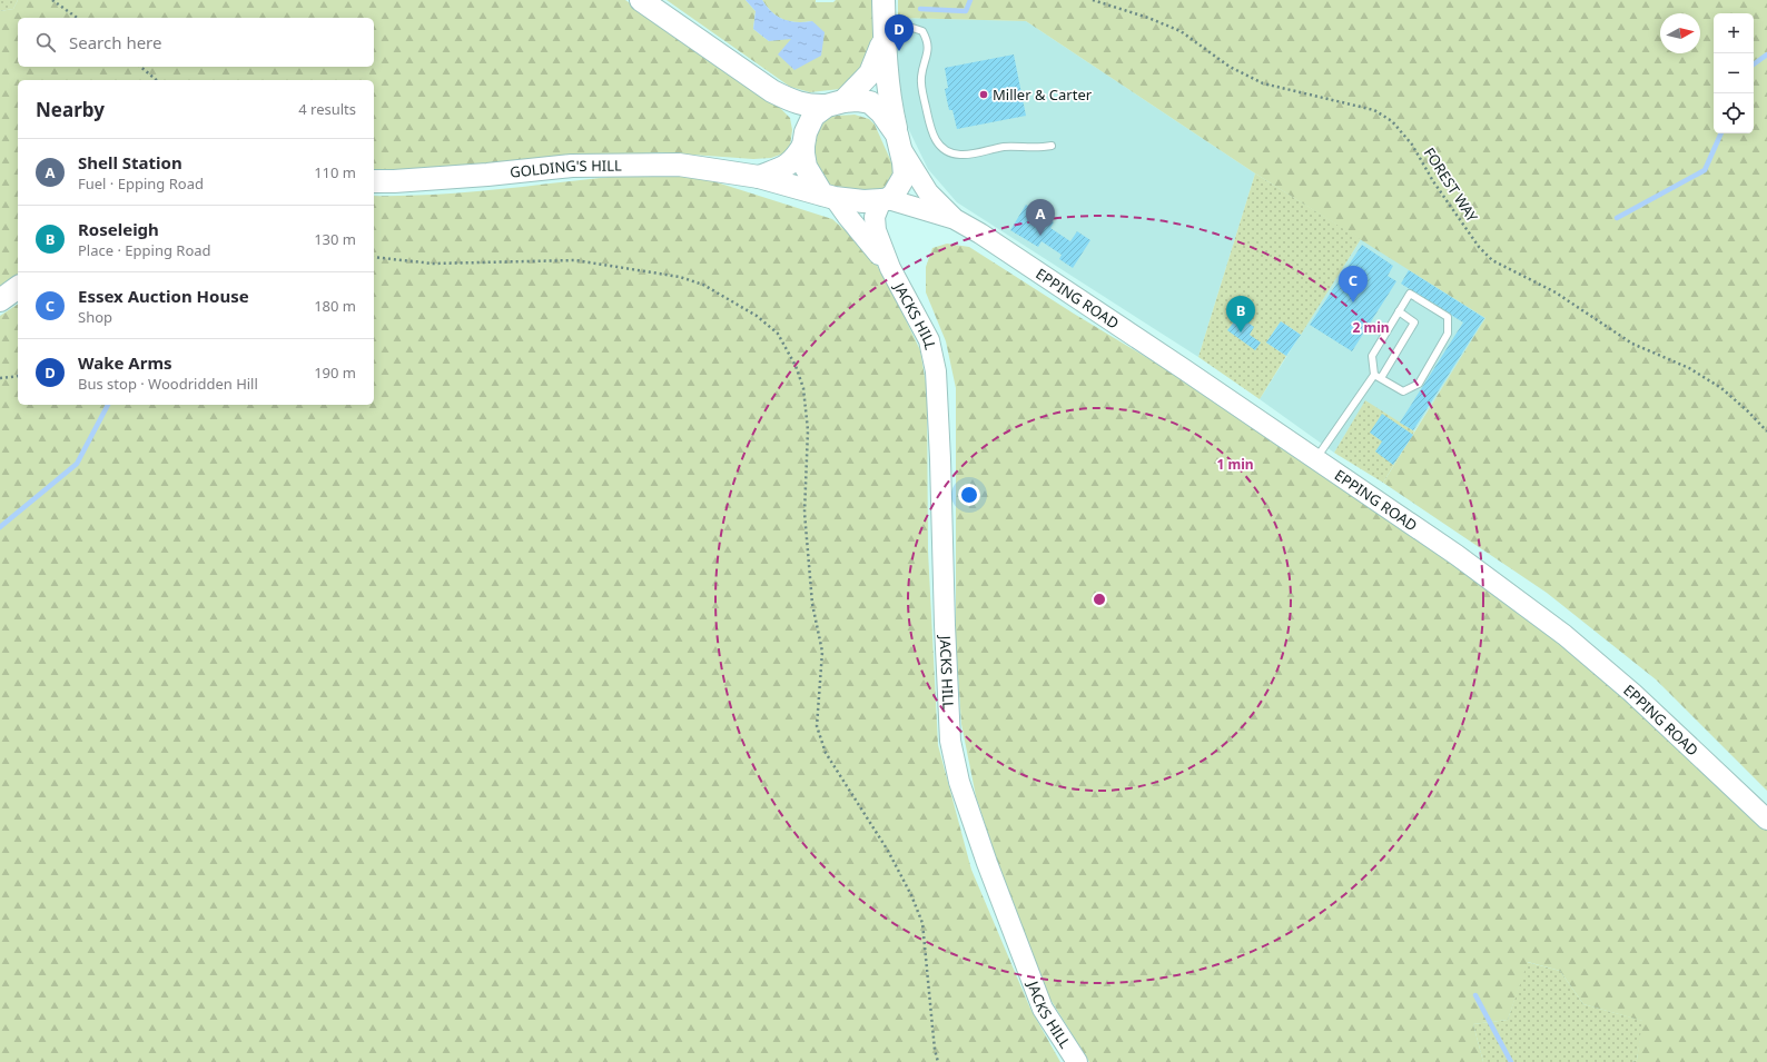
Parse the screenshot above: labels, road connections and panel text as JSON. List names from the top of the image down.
{
  "streets": {
    "main road": ["GOLDING'S HILL", "EPPING ROAD", "JACKS HILL"],
    "path": ["FOREST WAY"]
  },
  "crossings": [
    ["GOLDING'S HILL", "EPPING ROAD"]
  ],
  "places": ["Miller & Carter"],
  "north": "right",
  "page": {
    "map_buttons": ["+", "−"],
    "pins": [
      "D",
      "A",
      "C",
      "B"
    ],
    "search": "Search here",
    "heading": ["Nearby", "4 results"],
    "list": [
      {
        "mark": "A",
        "name": "Shell Station",
        "note": "Fuel · Epping Road",
        "value": "110 m"
      },
      {
        "mark": "B",
        "name": "Roseleigh",
        "note": "Place · Epping Road",
        "value": "130 m"
      },
      {
        "mark": "C",
        "name": "Essex Auction House",
        "note": "Shop",
        "value": "180 m"
      },
      {
        "mark": "D",
        "name": "Wake Arms",
        "note": "Bus stop · Woodridden Hill",
        "value": "190 m"
      }
    ]
  },
  "rings": ["2 min", "1 min"]
}
